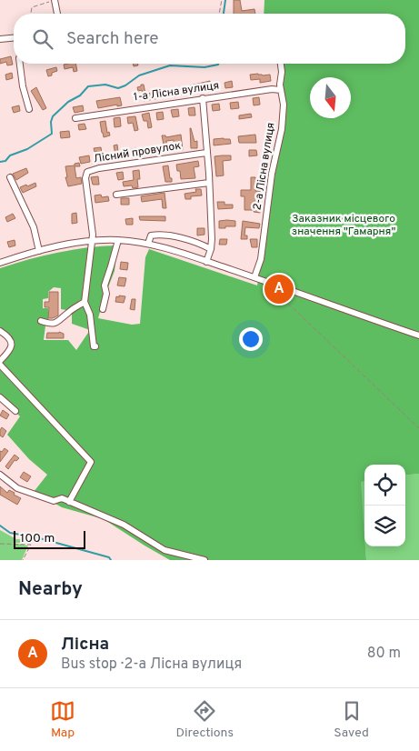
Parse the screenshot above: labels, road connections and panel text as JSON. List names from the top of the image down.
{
  "streets": {
    "street": ["1-а Лісна вулиця", "Лісний провулок", "2-а Лісна вулиця"]
  },
  "crossings": [
    ["1-а Лісна вулиця", "2-а Лісна вулиця"]
  ],
  "parks": ["Заказник місцевого значення \"Гамарня\""],
  "scale_bar": "100 m",
  "north": "bottom",
  "page": {
    "search": "Search here",
    "pins": "A",
    "scale": "100 m",
    "heading": "Nearby",
    "list": [
      {
        "mark": "A",
        "name": "Лісна",
        "note": "Bus stop · 2-а Лісна вулиця",
        "value": "80 m"
      }
    ],
    "nav": ["Map", "Directions", "Saved"]
  }
}
